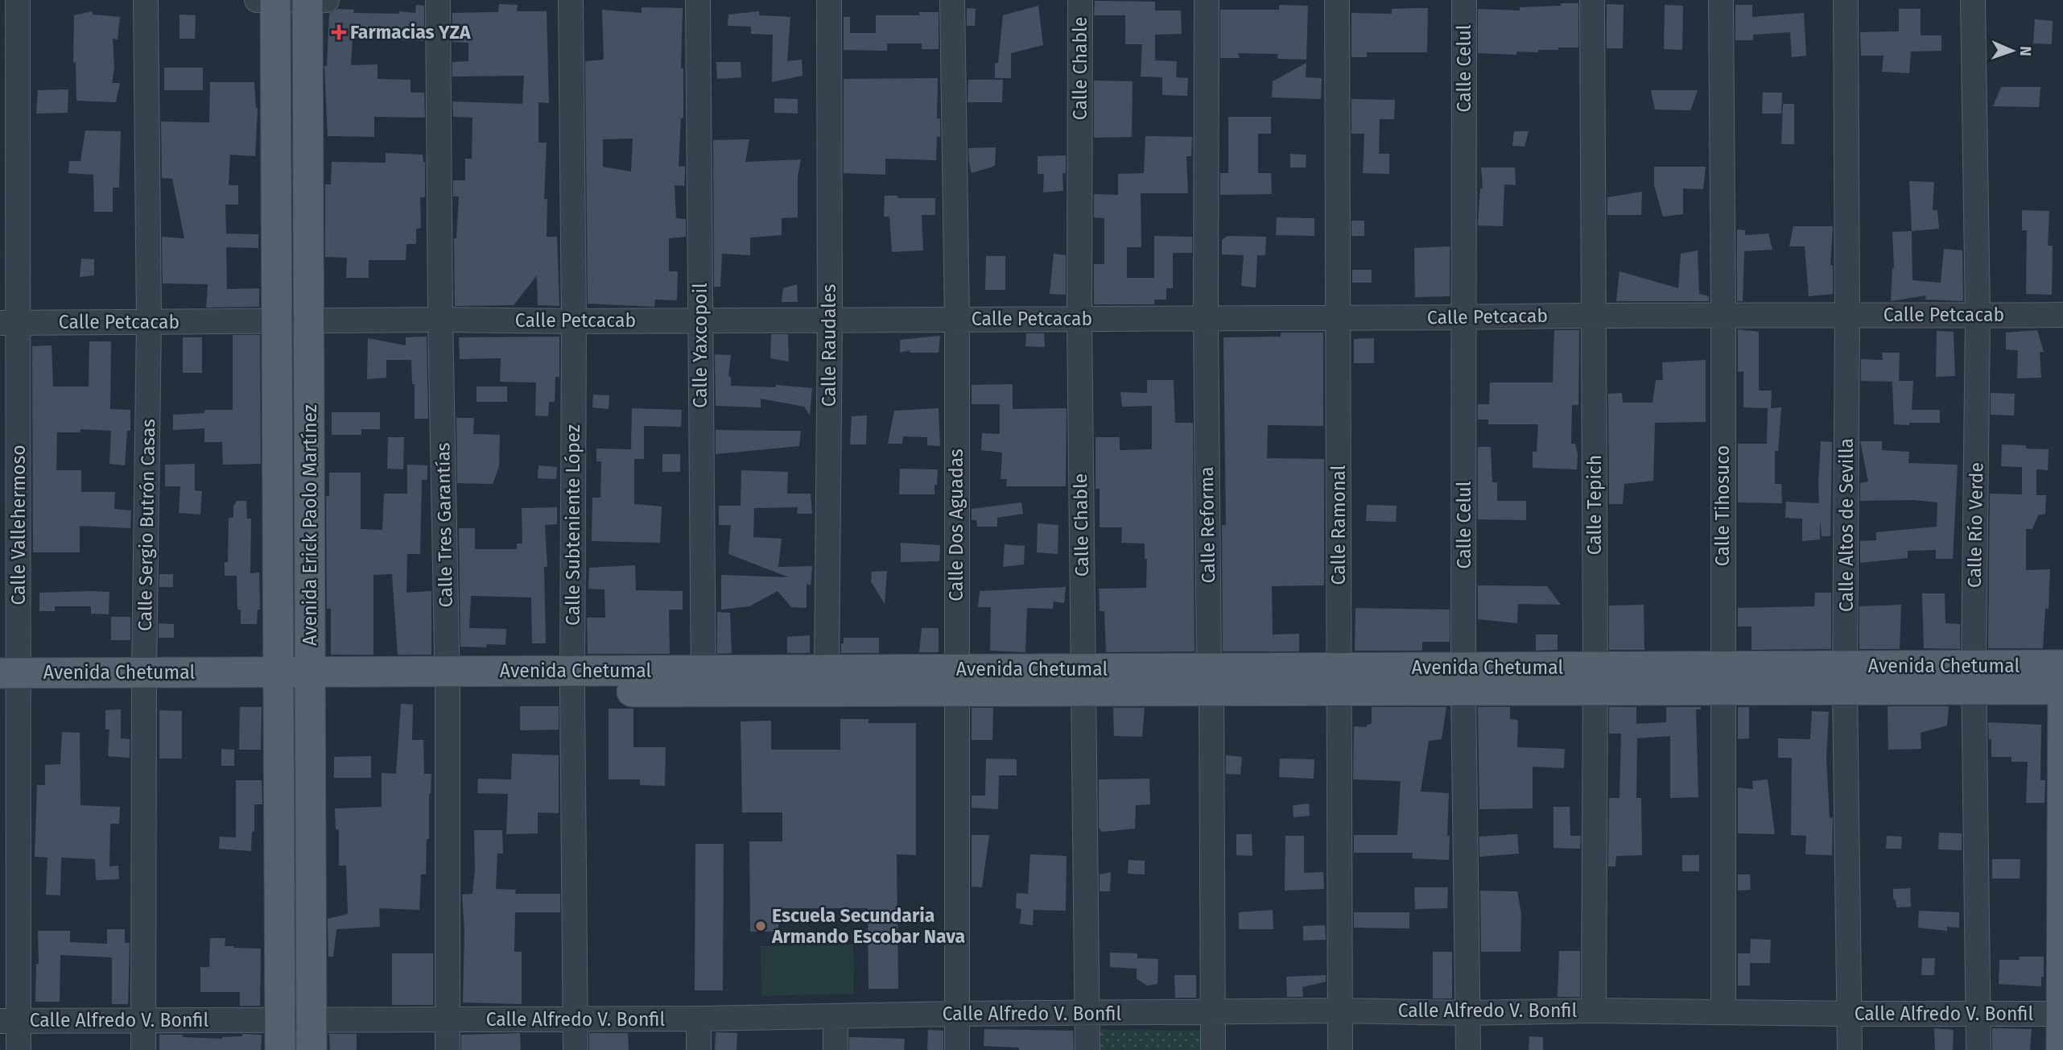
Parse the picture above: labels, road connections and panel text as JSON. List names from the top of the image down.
{
  "streets": {
    "main road": ["Avenida Erick Paolo Martínez", "Avenida Chetumal"],
    "street": [
      "Calle Chable",
      "Calle Celul",
      "Calle Petcacab",
      "Calle Yaxcopoil",
      "Calle Raudales",
      "Calle Tepich",
      "Calle Tihosuco",
      "Calle Vallehermoso",
      "Calle Sergio Butrón Casas",
      "Calle Tres Garantías",
      "Calle Subteniente López",
      "Calle Dos Aguadas",
      "Calle Reforma",
      "Calle Ramonal",
      "Calle Altos de Sevilla",
      "Calle Río Verde",
      "Calle Alfredo V. Bonfil"
    ]
  },
  "crossings": [
    ["Calle Chable", "Calle Petcacab"],
    ["Calle Chable", "Avenida Chetumal"],
    ["Calle Chable", "Calle Alfredo V. Bonfil"],
    ["Calle Celul", "Calle Petcacab"],
    ["Calle Celul", "Avenida Chetumal"],
    ["Calle Celul", "Calle Alfredo V. Bonfil"],
    ["Calle Petcacab", "Calle Yaxcopoil"],
    ["Calle Petcacab", "Calle Raudales"],
    ["Calle Petcacab", "Calle Tepich"],
    ["Calle Petcacab", "Calle Tihosuco"],
    ["Calle Petcacab", "Calle Vallehermoso"],
    ["Calle Petcacab", "Calle Sergio Butrón Casas"],
    ["Calle Petcacab", "Avenida Erick Paolo Martínez"],
    ["Calle Petcacab", "Calle Tres Garantías"],
    ["Calle Petcacab", "Calle Subteniente López"],
    ["Calle Petcacab", "Calle Dos Aguadas"],
    ["Calle Petcacab", "Calle Reforma"],
    ["Calle Petcacab", "Calle Ramonal"],
    ["Calle Petcacab", "Calle Altos de Sevilla"],
    ["Calle Petcacab", "Calle Río Verde"],
    ["Calle Yaxcopoil", "Avenida Chetumal"],
    ["Calle Raudales", "Avenida Chetumal"],
    ["Calle Tepich", "Avenida Chetumal"],
    ["Calle Tepich", "Calle Alfredo V. Bonfil"],
    ["Calle Tihosuco", "Avenida Chetumal"],
    ["Calle Tihosuco", "Calle Alfredo V. Bonfil"],
    ["Calle Vallehermoso", "Avenida Chetumal"],
    ["Calle Vallehermoso", "Calle Alfredo V. Bonfil"],
    ["Calle Sergio Butrón Casas", "Avenida Chetumal"],
    ["Calle Sergio Butrón Casas", "Calle Alfredo V. Bonfil"],
    ["Avenida Erick Paolo Martínez", "Avenida Chetumal"],
    ["Avenida Erick Paolo Martínez", "Calle Alfredo V. Bonfil"],
    ["Calle Tres Garantías", "Avenida Chetumal"],
    ["Calle Tres Garantías", "Calle Alfredo V. Bonfil"],
    ["Calle Subteniente López", "Avenida Chetumal"],
    ["Calle Subteniente López", "Calle Alfredo V. Bonfil"],
    ["Calle Dos Aguadas", "Avenida Chetumal"],
    ["Calle Dos Aguadas", "Calle Alfredo V. Bonfil"],
    ["Calle Reforma", "Avenida Chetumal"],
    ["Calle Reforma", "Calle Alfredo V. Bonfil"],
    ["Calle Ramonal", "Avenida Chetumal"],
    ["Calle Ramonal", "Calle Alfredo V. Bonfil"],
    ["Calle Altos de Sevilla", "Avenida Chetumal"],
    ["Calle Altos de Sevilla", "Calle Alfredo V. Bonfil"],
    ["Calle Río Verde", "Avenida Chetumal"],
    ["Calle Río Verde", "Calle Alfredo V. Bonfil"]
  ],
  "places": {
    "health": ["Farmacias YZA"],
    "other": ["Escuela Secundaria Armando Escobar Nava"]
  },
  "north": "right"
}
